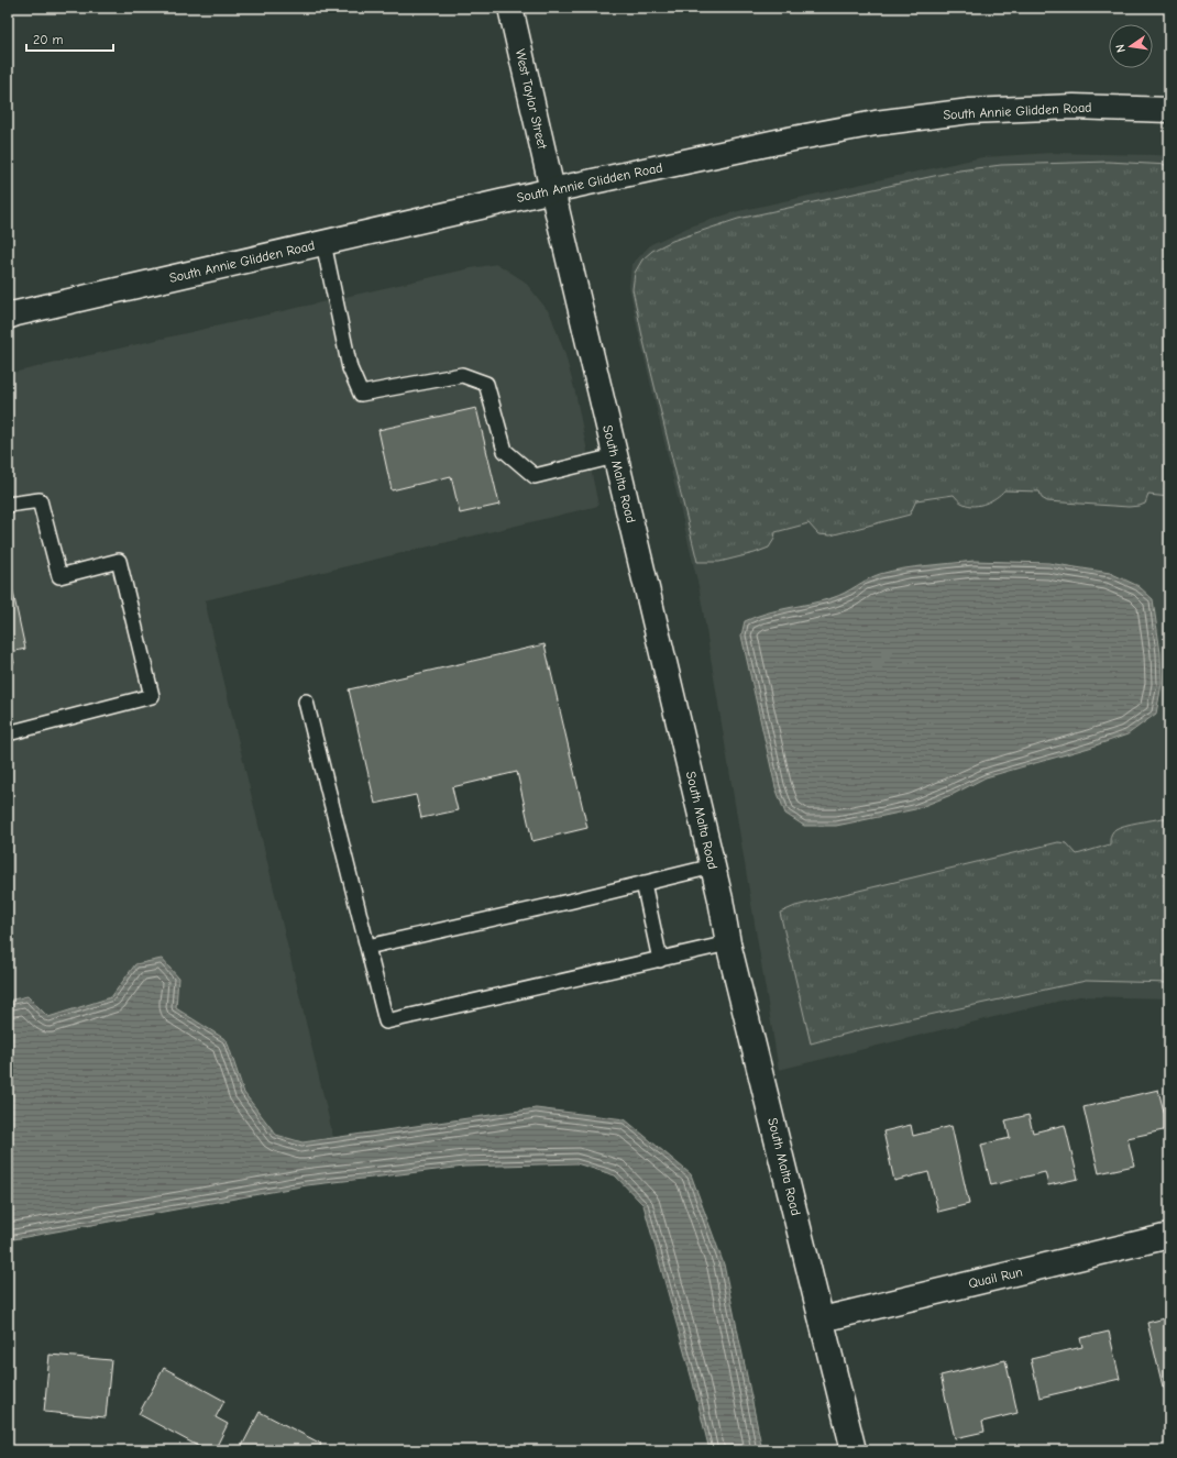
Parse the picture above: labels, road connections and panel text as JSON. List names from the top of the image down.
{
  "streets": {
    "street": [
      "West Taylor Street",
      "South Annie Glidden Road",
      "South Malta Road",
      "Quail Run"
    ]
  },
  "crossings": [
    ["West Taylor Street", "South Annie Glidden Road"],
    ["West Taylor Street", "South Malta Road"],
    ["South Annie Glidden Road", "South Malta Road"],
    ["South Malta Road", "Quail Run"]
  ],
  "scale_bar": "20 m",
  "north": "left"
}
